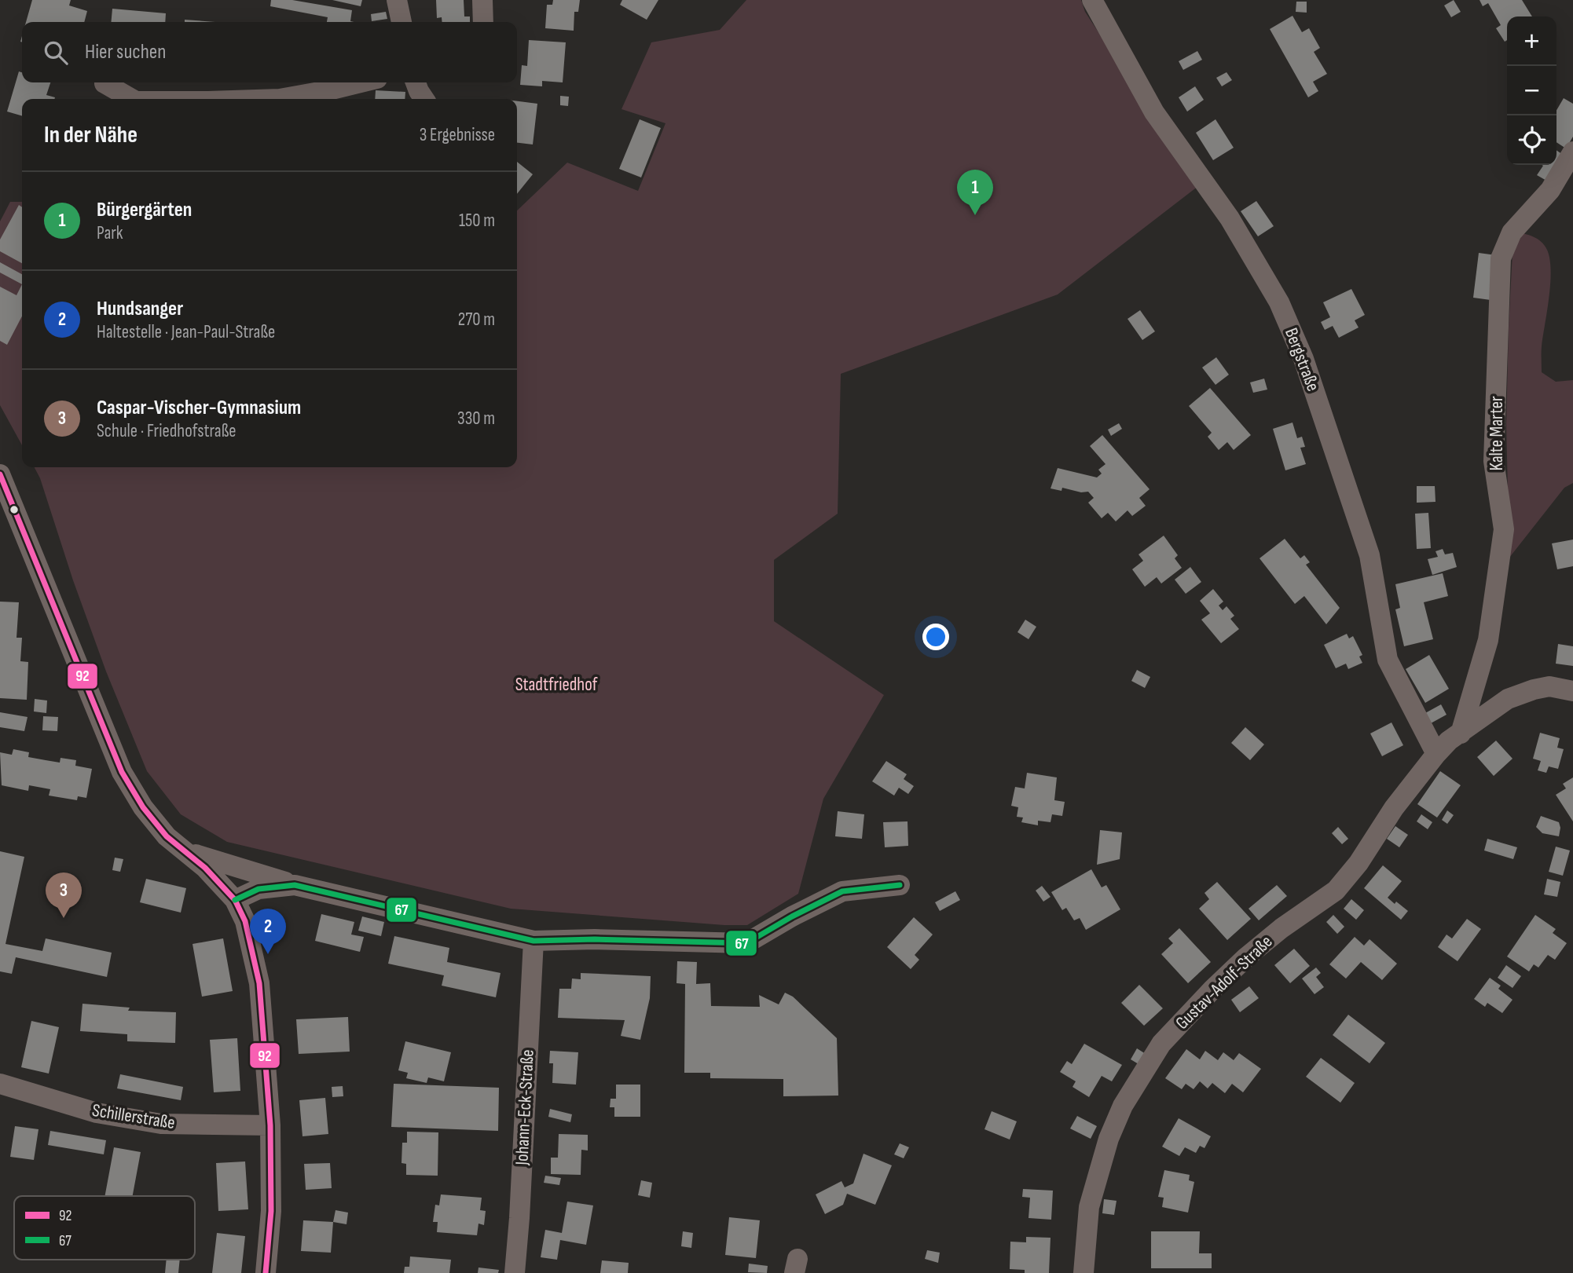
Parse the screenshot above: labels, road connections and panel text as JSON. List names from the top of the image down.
{
  "streets": {
    "street": [
      "Bergstraße",
      "Kalte Marter",
      "Gustav-Adolf-Straße",
      "Johann-Eck-Straße",
      "Schillerstraße"
    ]
  },
  "crossings": [
    ["Bergstraße", "Kalte Marter"],
    ["Bergstraße", "Gustav-Adolf-Straße"],
    ["Kalte Marter", "Gustav-Adolf-Straße"]
  ],
  "parks": ["Stadtfriedhof"],
  "lines": ["transit line 92", "transit line 67"],
  "legend": ["92", "67"],
  "page": {
    "map_buttons": ["+", "−"],
    "search": "Hier suchen",
    "heading": ["In der Nähe", "3 Ergebnisse"],
    "pins": ["1", "3", "2"],
    "list": [
      {
        "mark": "1",
        "name": "Bürgergärten",
        "note": "Park",
        "value": "150 m"
      },
      {
        "mark": "2",
        "name": "Hundsanger",
        "note": "Haltestelle · Jean-Paul-Straße",
        "value": "270 m"
      },
      {
        "mark": "3",
        "name": "Caspar-Vischer-Gymnasium",
        "note": "Schule · Friedhofstraße",
        "value": "330 m"
      }
    ]
  }
}
